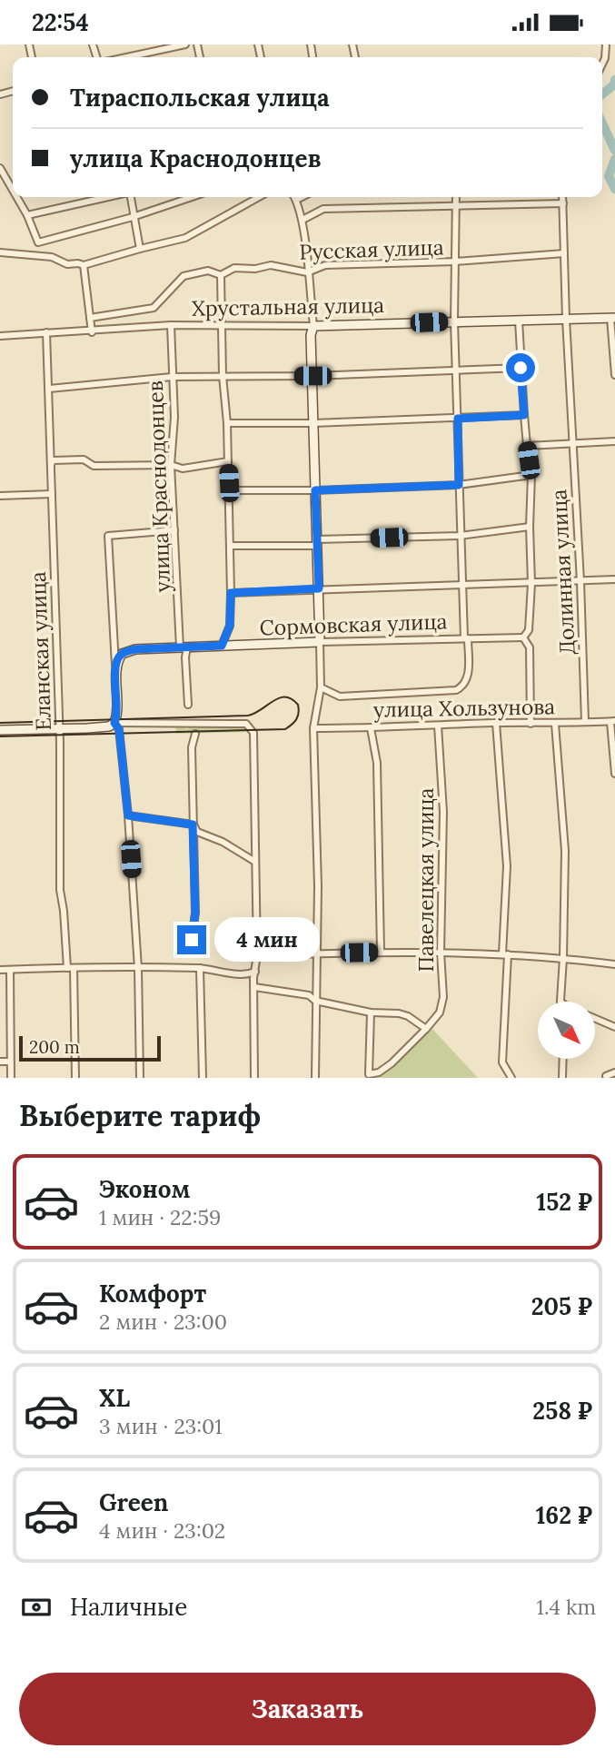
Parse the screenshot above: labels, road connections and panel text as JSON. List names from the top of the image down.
{
  "streets": {
    "street": [
      "Русская улица",
      "Хрустальная улица",
      "улица Краснодонцев",
      "Долинная улица",
      "Сормовская улица",
      "Еланская улица",
      "улица Хользунова",
      "Павелецкая улица"
    ]
  },
  "crossings": [
    ["Русская улица", "Долинная улица"],
    ["Хрустальная улица", "улица Краснодонцев"],
    ["Хрустальная улица", "Долинная улица"],
    ["Хрустальная улица", "Еланская улица"],
    ["улица Краснодонцев", "Сормовская улица"],
    ["Долинная улица", "улица Хользунова"],
    ["улица Хользунова", "Павелецкая улица"]
  ],
  "scale_bar": "200 m",
  "north": "bottom right",
  "page": {
    "status": "22:54",
    "banner": ["Тираспольская улица", "улица Краснодонцев"],
    "bubble": "4 мин",
    "scale": "200 m",
    "heading": "Выберите тариф",
    "list": [
      {
        "name": "Эконом",
        "note": "1 мин · 22:59",
        "value": "152 ₽"
      },
      {
        "name": "Комфорт",
        "note": "2 мин · 23:00",
        "value": "205 ₽"
      },
      {
        "name": "XL",
        "note": "3 мин · 23:01",
        "value": "258 ₽"
      },
      {
        "name": "Green",
        "note": "4 мин · 23:02",
        "value": "162 ₽"
      }
    ],
    "pay": ["Наличные", "1.4 km"],
    "buttons": "Заказать"
  }
}
